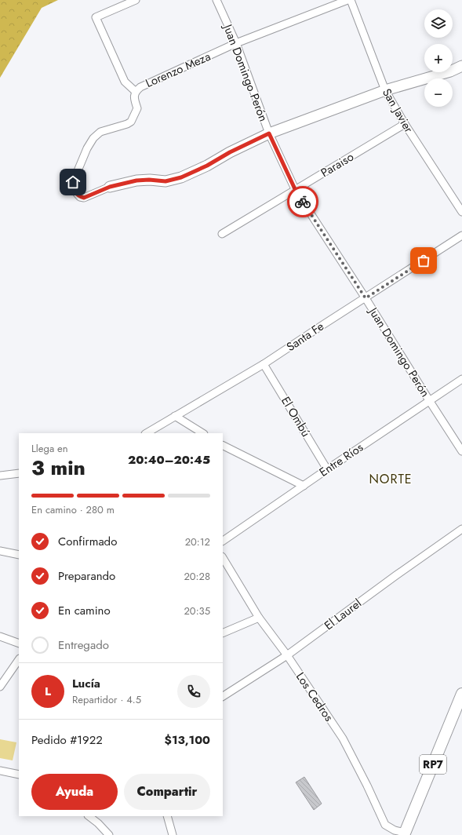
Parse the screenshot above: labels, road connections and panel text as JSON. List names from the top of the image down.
{
  "streets": {
    "main road": ["RP7"],
    "street": [
      "Lorenzo Meza",
      "Juan Domingo Perón",
      "San Javier",
      "Paraiso",
      "Santa Fe",
      "El Ombú",
      "Entre Ríos",
      "El Laurel",
      "Los Cedros"
    ]
  },
  "crossings": [
    ["Lorenzo Meza", "Juan Domingo Perón"],
    ["Juan Domingo Perón", "Paraiso"],
    ["Juan Domingo Perón", "Santa Fe"],
    ["Juan Domingo Perón", "Entre Ríos"],
    ["San Javier", "Paraiso"],
    ["Santa Fe", "El Ombú"],
    ["El Ombú", "Entre Ríos"],
    ["El Laurel", "Los Cedros"],
    ["Los Cedros", "RP7"]
  ],
  "districts": ["NORTE"],
  "page": {
    "map_buttons": ["+", "−"],
    "heading": ["3 min", "Llega en", "20:40–20:45"],
    "panel": [
      "Lucía",
      "Repartidor · 4.5",
      "Pedido #1922",
      "$13,100"
    ],
    "bar": "En camino · 280 m",
    "list": [
      ["Confirmado", "20:12"],
      ["Preparando", "20:28"],
      ["En camino", "20:35"],
      "Entregado"
    ],
    "round": "L",
    "buttons": ["Ayuda", "Compartir"]
  }
}
